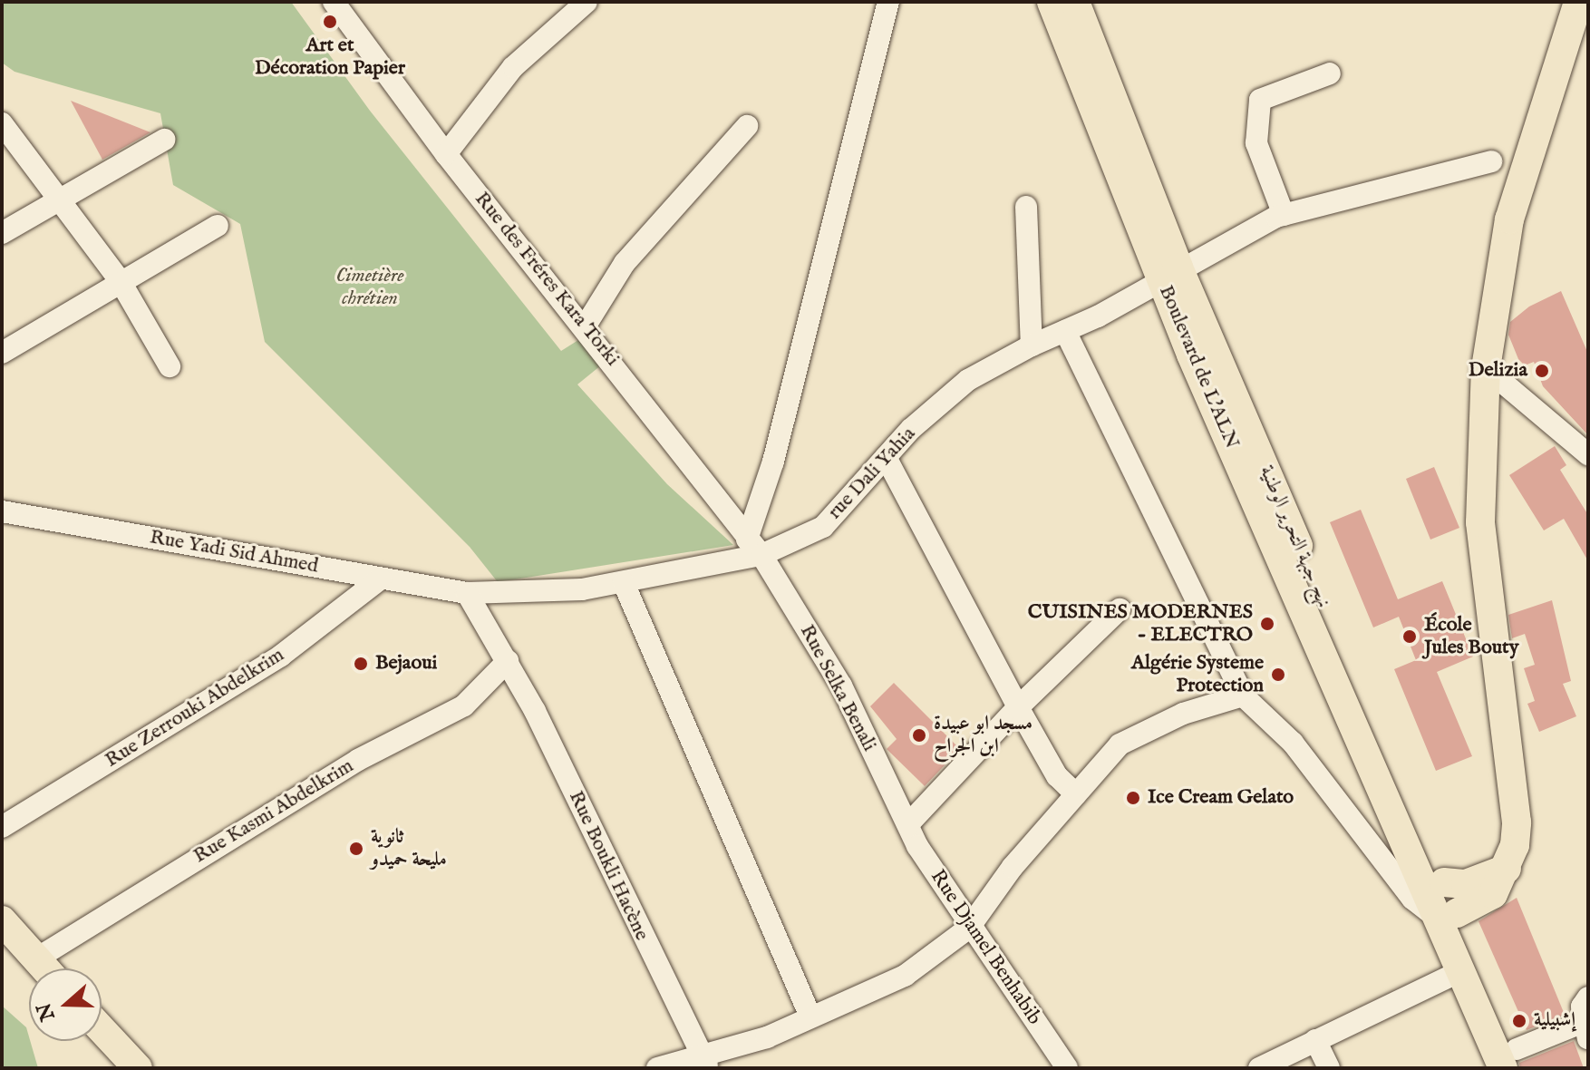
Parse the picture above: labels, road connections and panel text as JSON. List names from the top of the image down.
{
  "streets": {
    "main road": ["Boulevard de L'ALN", "نهج جبهة التحرير الوطنية"],
    "street": [
      "Rue des Fréres Kara Torki",
      "rue Dali Yahia",
      "Rue Yadi Sid Ahmed",
      "Rue Selka Benali",
      "Rue Zerrouki Abdelkrim",
      "Rue Kasmi Abdelkrim",
      "Rue Boukli Hacène",
      "Rue Djamel Benhabib"
    ]
  },
  "crossings": [
    ["Rue des Fréres Kara Torki", "rue Dali Yahia"],
    ["Rue des Fréres Kara Torki", "Rue Selka Benali"],
    ["Boulevard de L'ALN", "rue Dali Yahia"],
    ["Boulevard de L'ALN", "نهج جبهة التحرير الوطنية"],
    ["rue Dali Yahia", "نهج جبهة التحرير الوطنية"],
    ["rue Dali Yahia", "Rue Yadi Sid Ahmed"],
    ["rue Dali Yahia", "Rue Selka Benali"],
    ["rue Dali Yahia", "Rue Boukli Hacène"],
    ["Rue Yadi Sid Ahmed", "Rue Zerrouki Abdelkrim"],
    ["Rue Yadi Sid Ahmed", "Rue Boukli Hacène"],
    ["Rue Selka Benali", "Rue Djamel Benhabib"],
    ["Rue Kasmi Abdelkrim", "Rue Boukli Hacène"]
  ],
  "parks": ["Cimetière chrétien"],
  "places": [
    "Art et Décoration Papier",
    "Delizia",
    "CUISINES MODERNES - ELECTRO",
    "École Jules Bouty",
    "Bejaoui",
    "Algérie Systeme Protection",
    "مسجد ابو عبيدة ابن الجراح",
    "Ice Cream Gelato",
    "ثانوية مليحة حميدو",
    "إشبيلية"
  ],
  "north": "left"
}
